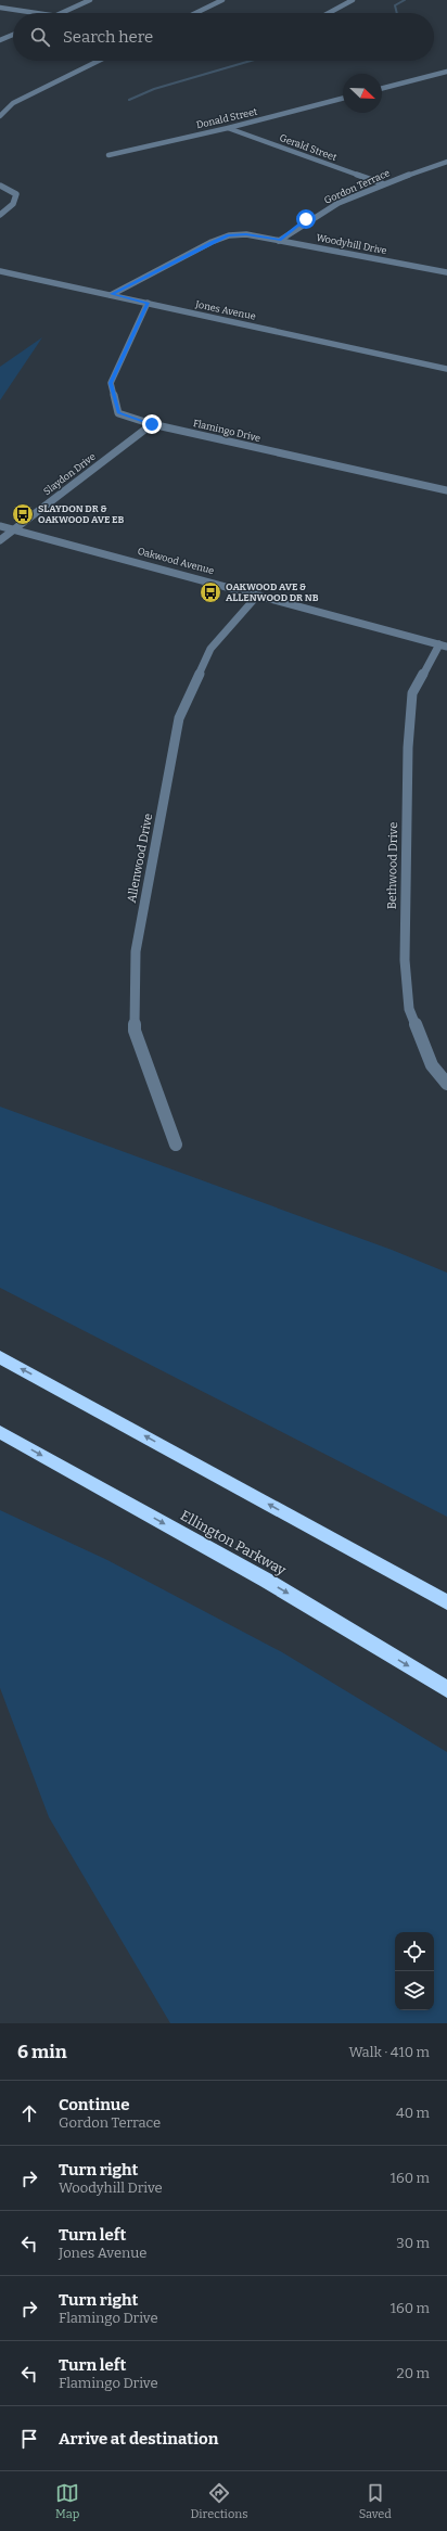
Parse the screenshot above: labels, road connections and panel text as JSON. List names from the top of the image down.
{
  "streets": {
    "highway": ["Ellington Parkway"],
    "street": [
      "Donald Street",
      "Gerald Street",
      "Gordon Terrace",
      "Woodyhill Drive",
      "Jones Avenue",
      "Flamingo Drive",
      "Slaydon Drive",
      "Oakwood Avenue",
      "Allenwood Drive",
      "Bethwood Drive"
    ]
  },
  "crossings": [
    ["Donald Street", "Gerald Street"],
    ["Gerald Street", "Gordon Terrace"],
    ["Gordon Terrace", "Woodyhill Drive"],
    ["Woodyhill Drive", "Jones Avenue"],
    ["Jones Avenue", "Flamingo Drive"],
    ["Flamingo Drive", "Slaydon Drive"],
    ["Slaydon Drive", "Oakwood Avenue"],
    ["Oakwood Avenue", "Allenwood Drive"],
    ["Oakwood Avenue", "Bethwood Drive"]
  ],
  "places": {
    "bus stop": ["SLAYDON DR & OAKWOOD AVE EB", "OAKWOOD AVE & ALLENWOOD DR NB"]
  },
  "north": "bottom right",
  "page": {
    "search": "Search here",
    "heading": ["6 min", "Walk · 410 m"],
    "list": [
      ["Continue", "Gordon Terrace", "40 m"],
      ["Turn right", "Woodyhill Drive", "160 m"],
      ["Turn left", "Jones Avenue", "30 m"],
      ["Turn right", "Flamingo Drive", "160 m"],
      ["Turn left", "Flamingo Drive", "20 m"],
      "Arrive at destination"
    ],
    "nav": ["Map", "Directions", "Saved"]
  }
}
